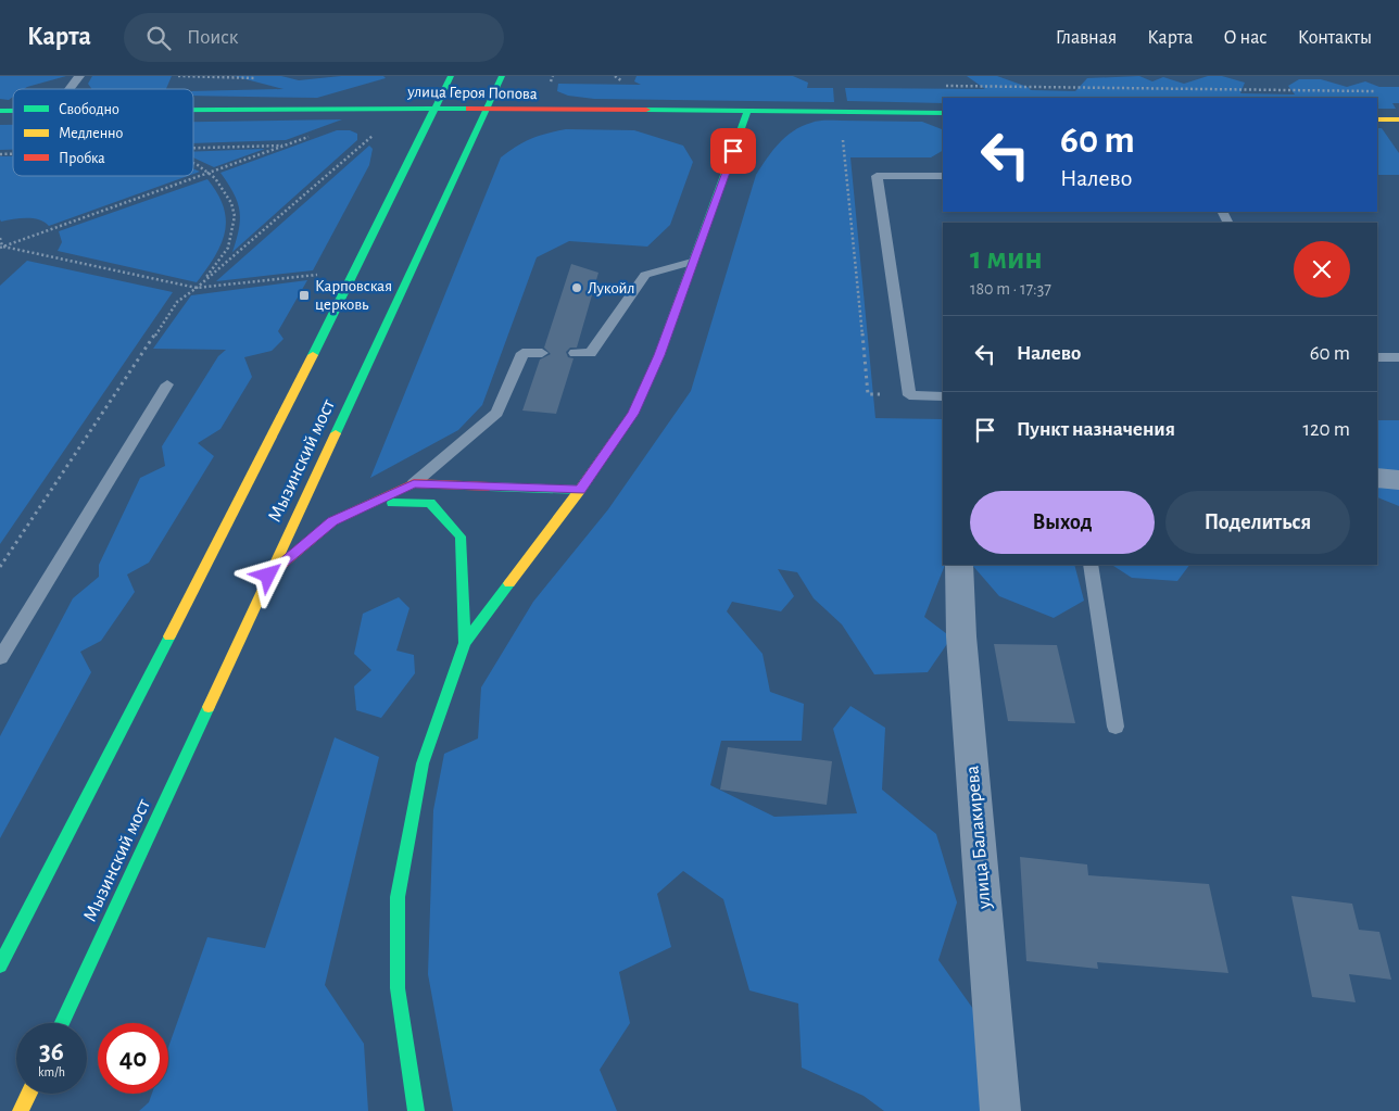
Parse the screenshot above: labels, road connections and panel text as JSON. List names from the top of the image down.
{
  "streets": {
    "street": ["улица Героя Попова", "Мызинский мост", "улица Балакирева"]
  },
  "crossings": [
    ["улица Героя Попова", "Мызинский мост"]
  ],
  "places": {
    "other": ["Лукойл"],
    "transit": ["Карповская церковь"]
  },
  "legend": ["Свободно", "Медленно", "Пробка"],
  "page": {
    "header": "Карта",
    "search": "Поиск",
    "nav": [
      "Главная",
      "Карта",
      "О нас",
      "Контакты"
    ],
    "turn": ["60 m", "Налево"],
    "heading": ["1 мин", "180 m · 17:37"],
    "list": [
      {
        "name": "Налево",
        "value": "60 m"
      },
      {
        "name": "Пункт назначения",
        "value": "120 m"
      }
    ],
    "buttons": ["Выход", "Поделиться"],
    "speed": "36 km/h",
    "limit": "40"
  }
}
